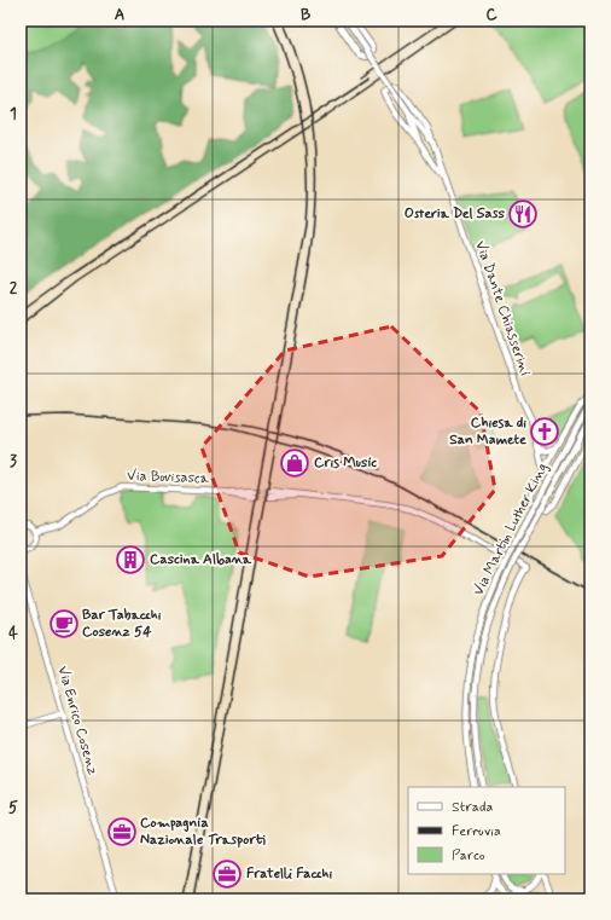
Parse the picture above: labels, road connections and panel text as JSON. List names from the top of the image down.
{
  "streets": {
    "street": [
      "Via Dante Chiasserini",
      "Via Bovisasca",
      "Via Martin Luther King",
      "Via Enrico Cosenz"
    ]
  },
  "places": {
    "restaurant": ["Osteria Del Sass"],
    "church": ["Chiesa di San Mamete"],
    "shop": ["Cris Music"],
    "building": ["Cascina Albana"],
    "cafe": ["Bar Tabacchi Cosenz 54"],
    "office": ["Compagnia Nazionale Trasporti", "Fratelli Facchi"]
  },
  "legend": ["Strada", "Ferrovia", "Parco"],
  "grid": {
    "columns": ["A", "B", "C"],
    "rows": [
      "1",
      "2",
      "3",
      "4",
      "5"
    ]
  }
}
